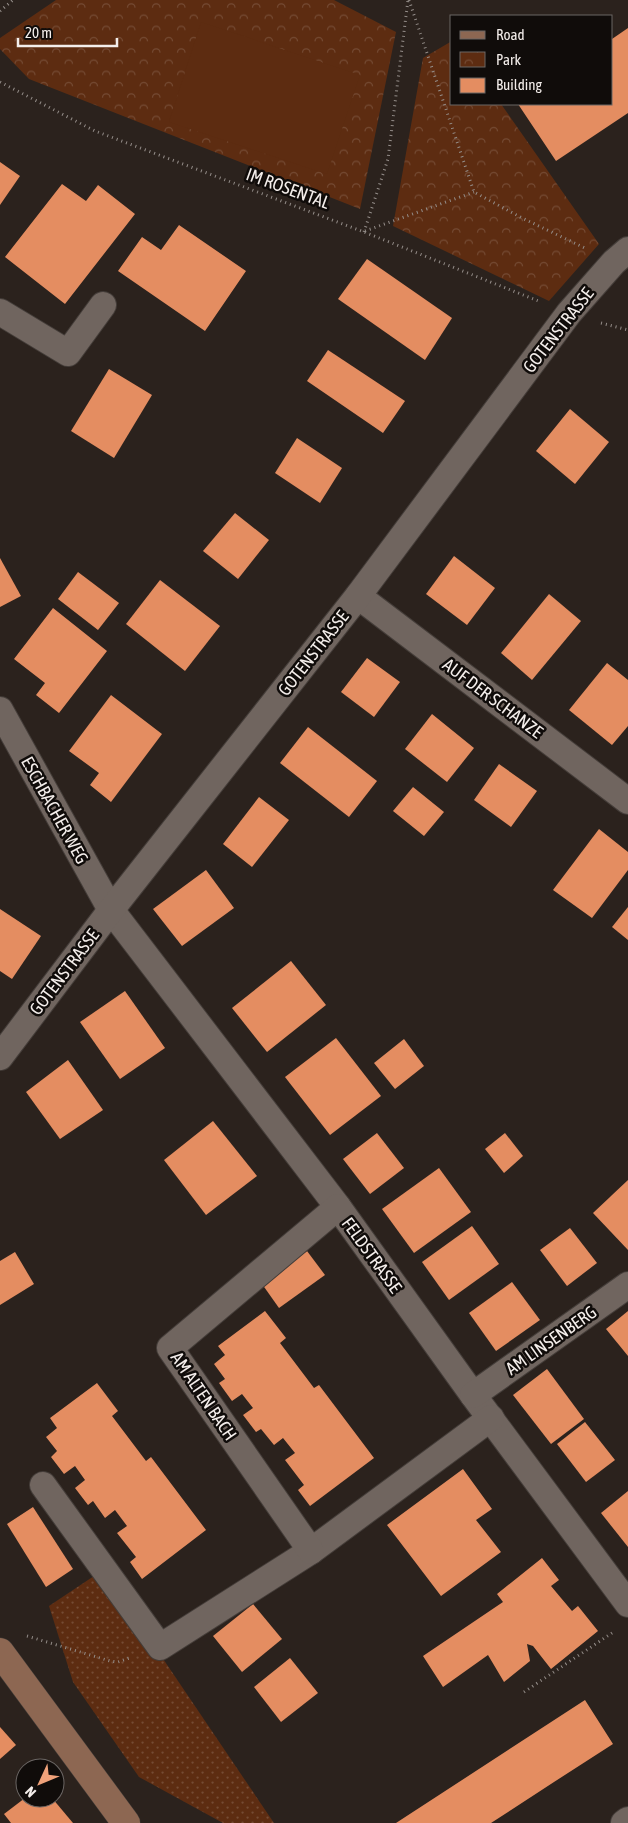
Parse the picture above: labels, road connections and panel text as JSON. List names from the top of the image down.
{
  "streets": {
    "street": [
      "GOTENSTRASSE",
      "AUF DER SCHANZE",
      "ESCHBACHER WEG",
      "FELDSTRASSE",
      "AM LINSENBERG",
      "AM ALTEN BACH"
    ],
    "path": ["IM ROSENTAL"]
  },
  "crossings": [
    ["IM ROSENTAL", "GOTENSTRASSE"],
    ["GOTENSTRASSE", "AUF DER SCHANZE"],
    ["GOTENSTRASSE", "ESCHBACHER WEG"],
    ["GOTENSTRASSE", "FELDSTRASSE"],
    ["ESCHBACHER WEG", "FELDSTRASSE"],
    ["FELDSTRASSE", "AM LINSENBERG"],
    ["FELDSTRASSE", "AM ALTEN BACH"]
  ],
  "legend": ["Road", "Park", "Building"],
  "scale_bar": "20 m",
  "north": "bottom left"
}
